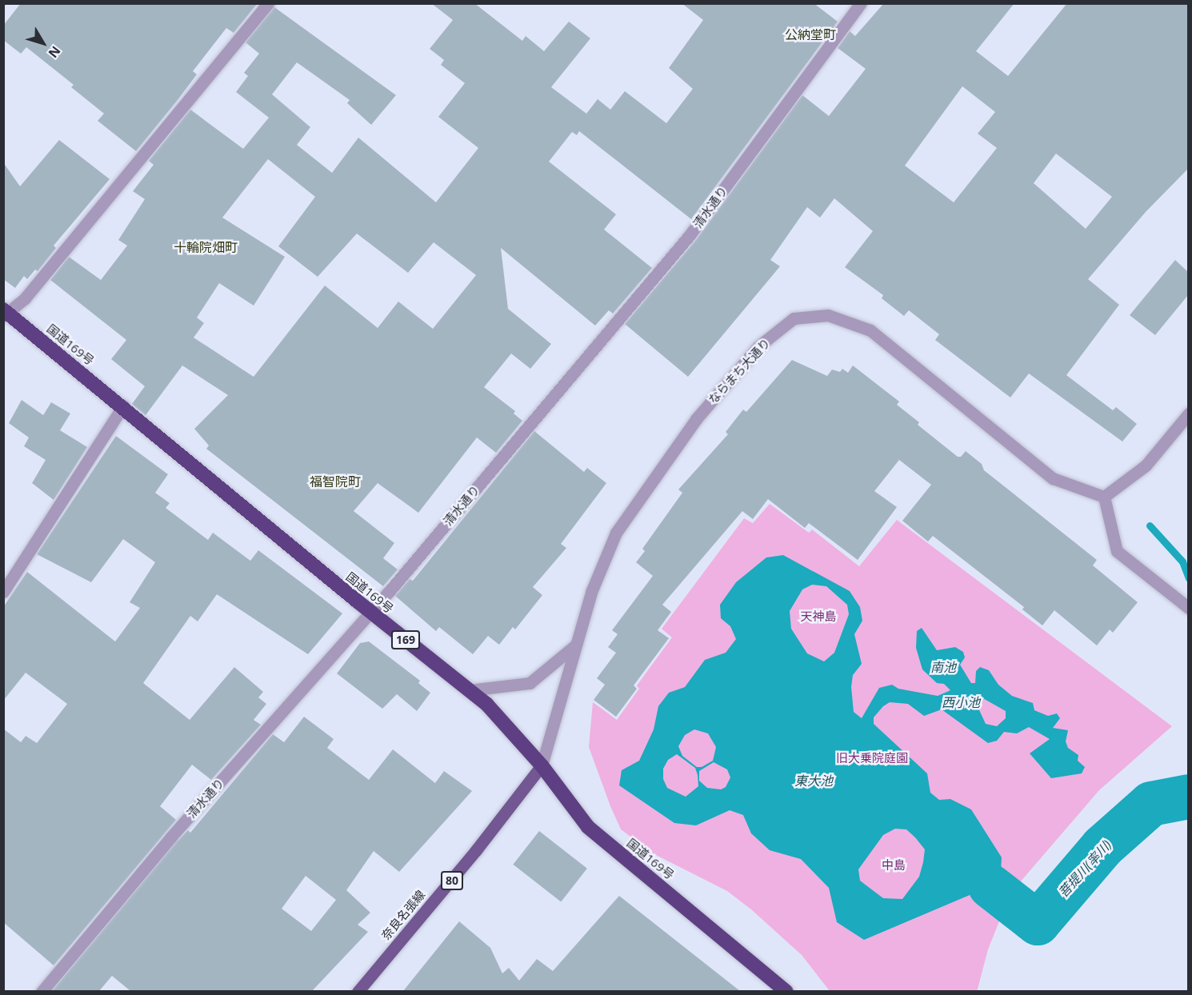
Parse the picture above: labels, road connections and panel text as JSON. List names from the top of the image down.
{
  "streets": {
    "highway": ["国道169号", "169"],
    "main road": ["80", "奈良名張線"],
    "street": ["清水通り", "ならまち大通り"]
  },
  "crossings": [
    ["清水通り", "国道169号"],
    ["国道169号", "ならまち大通り"],
    ["国道169号", "奈良名張線"],
    ["ならまち大通り", "奈良名張線"]
  ],
  "districts": ["公納堂町", "十輪院畑町", "福智院町"],
  "water": [
    "南池",
    "西小池",
    "東大池",
    "菩提川(率川)"
  ],
  "parks": ["天神島", "旧大乗院庭園", "中島"],
  "north": "bottom right"
}
